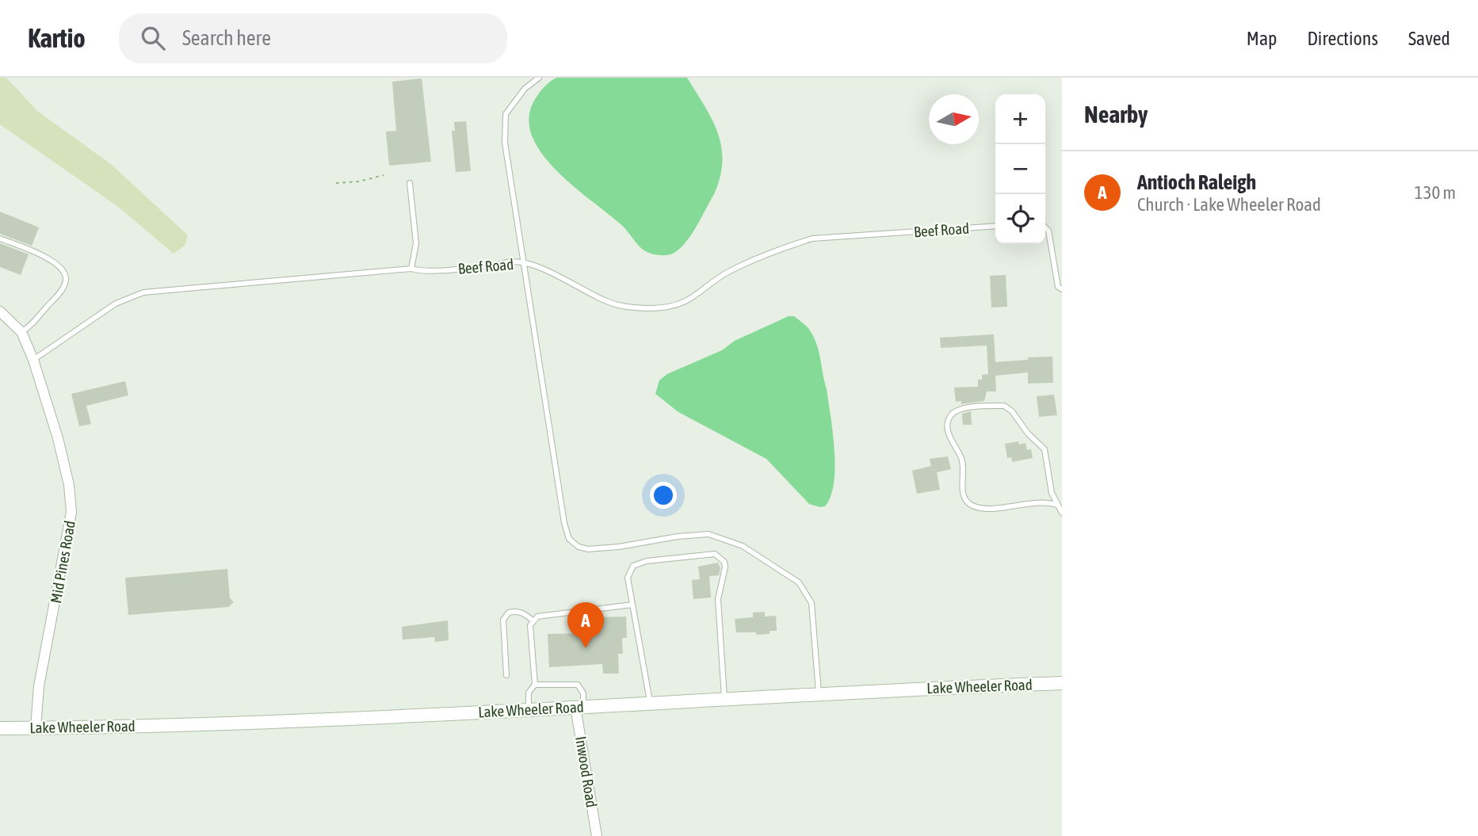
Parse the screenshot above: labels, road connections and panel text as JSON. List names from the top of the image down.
{
  "streets": {
    "street": ["Mid Pines Road", "Lake Wheeler Road", "Inwood Road"],
    "lane": ["Beef Road"]
  },
  "crossings": [
    ["Beef Road", "Mid Pines Road"],
    ["Mid Pines Road", "Lake Wheeler Road"],
    ["Lake Wheeler Road", "Inwood Road"]
  ],
  "north": "right",
  "page": {
    "header": "Kartio",
    "search": "Search here",
    "nav": ["Map", "Directions", "Saved"],
    "heading": "Nearby",
    "map_buttons": ["+", "−"],
    "list": [
      {
        "mark": "A",
        "name": "Antioch Raleigh",
        "note": "Church · Lake Wheeler Road",
        "value": "130 m"
      }
    ],
    "pins": "A"
  }
}
